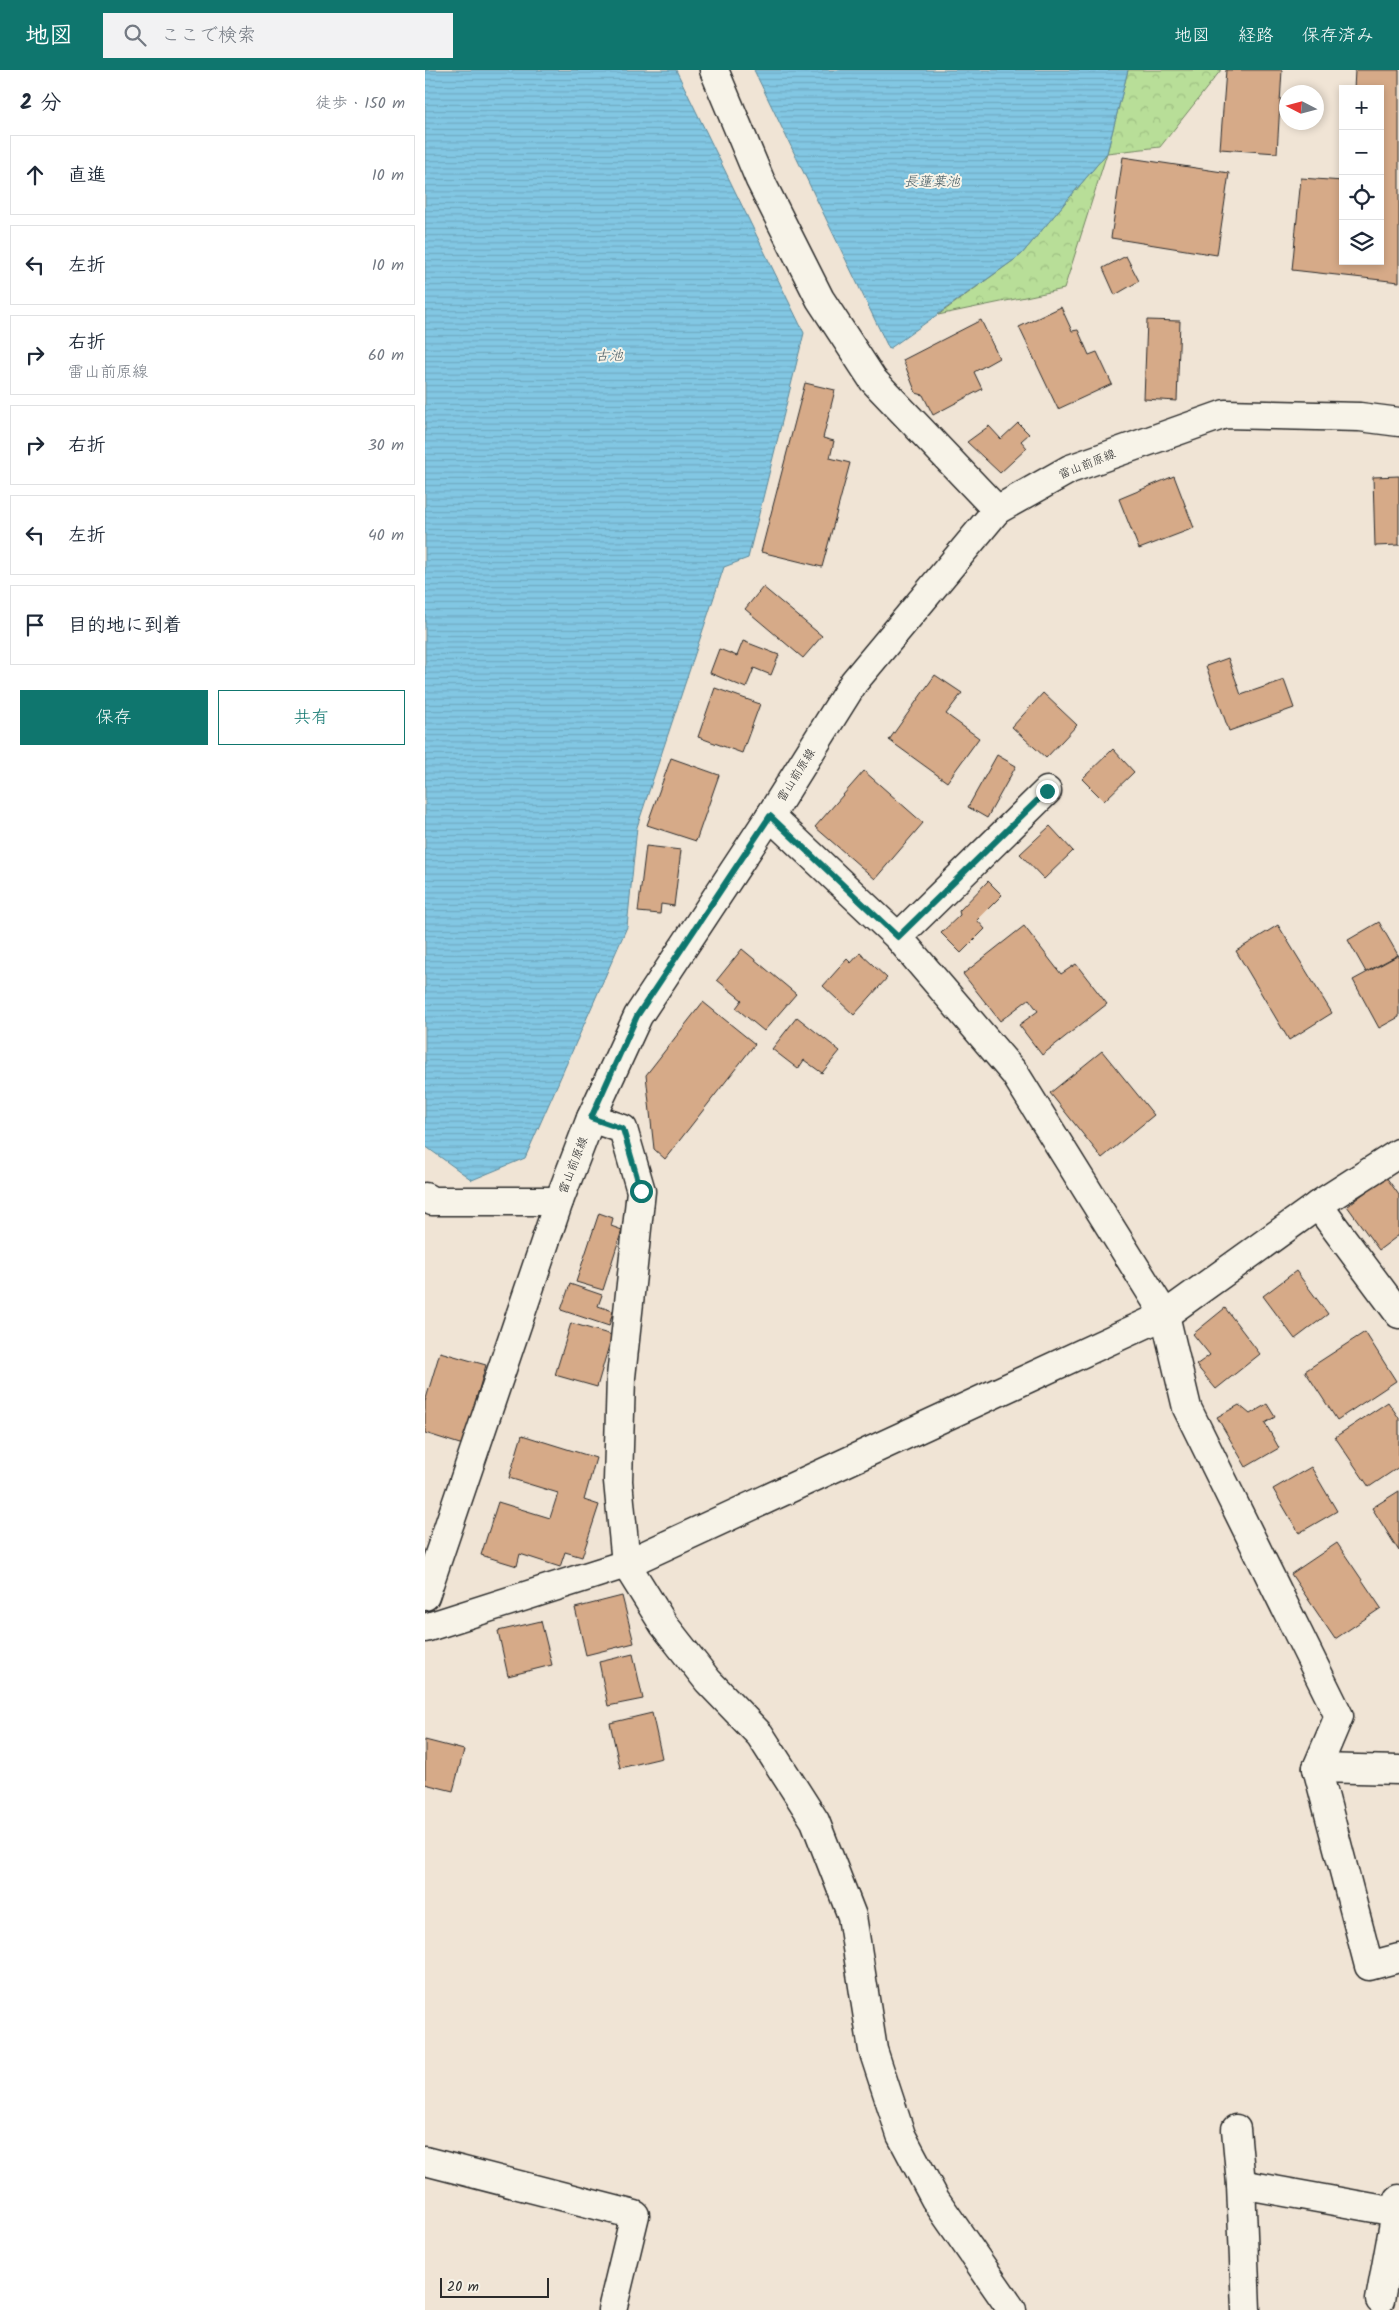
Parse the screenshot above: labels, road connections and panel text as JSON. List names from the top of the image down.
{
  "streets": {
    "street": ["雷山前原線"]
  },
  "water": ["長蓮葉池", "古池"],
  "scale_bar": "20 m",
  "north": "left",
  "page": {
    "header": "地図",
    "search": "ここで検索",
    "nav": ["地図", "経路", "保存済み"],
    "heading": ["2 分", "徒歩 · 150 m"],
    "map_buttons": ["+", "−"],
    "list": [
      ["直進", "10 m"],
      ["左折", "10 m"],
      ["右折", "雷山前原線", "60 m"],
      ["右折", "30 m"],
      ["左折", "40 m"],
      "目的地に到着"
    ],
    "buttons": ["保存", "共有"],
    "scale": "20 m"
  }
}
